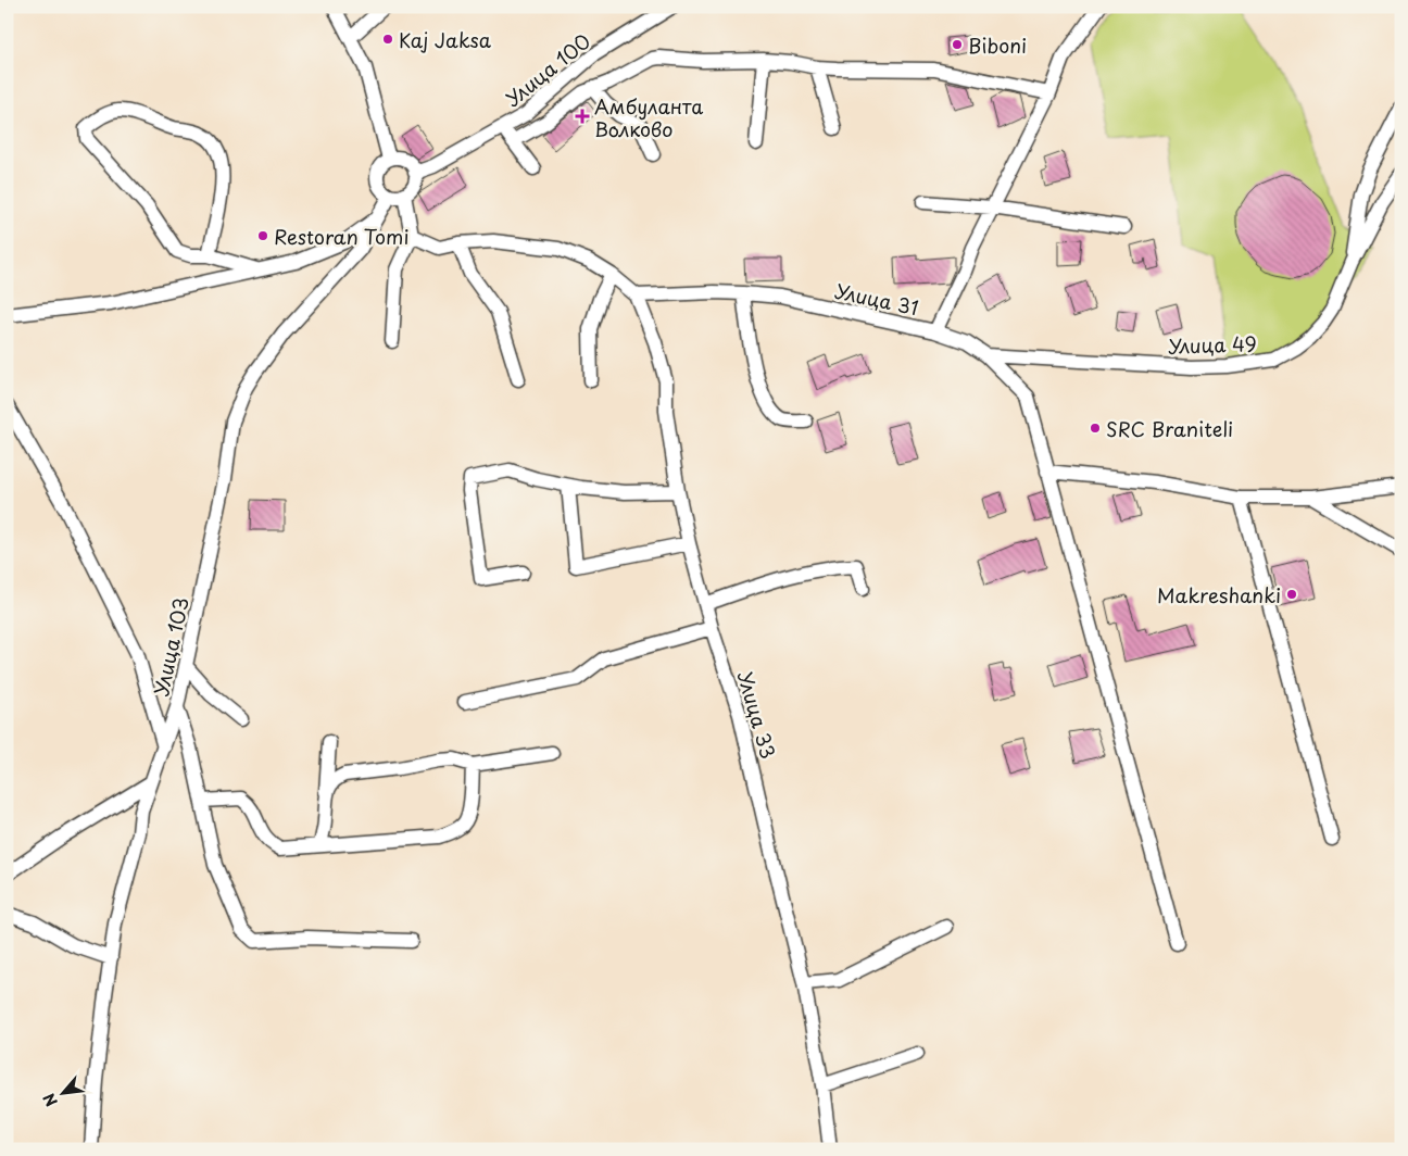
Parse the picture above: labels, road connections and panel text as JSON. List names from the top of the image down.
{
  "streets": {
    "street": [
      "Улица 100",
      "Улица 31",
      "Улица 49",
      "Улица 103",
      "Улица 33"
    ]
  },
  "crossings": [
    ["Улица 100", "Улица 103"],
    ["Улица 31", "Улица 49"],
    ["Улица 31", "Улица 33"]
  ],
  "places": {
    "other": [
      "Kaj Jaksa",
      "Biboni",
      "Restoran Tomi",
      "SRC Braniteli",
      "Makreshanki"
    ],
    "health": ["Амбуланта Волково"]
  },
  "north": "bottom left"
}
